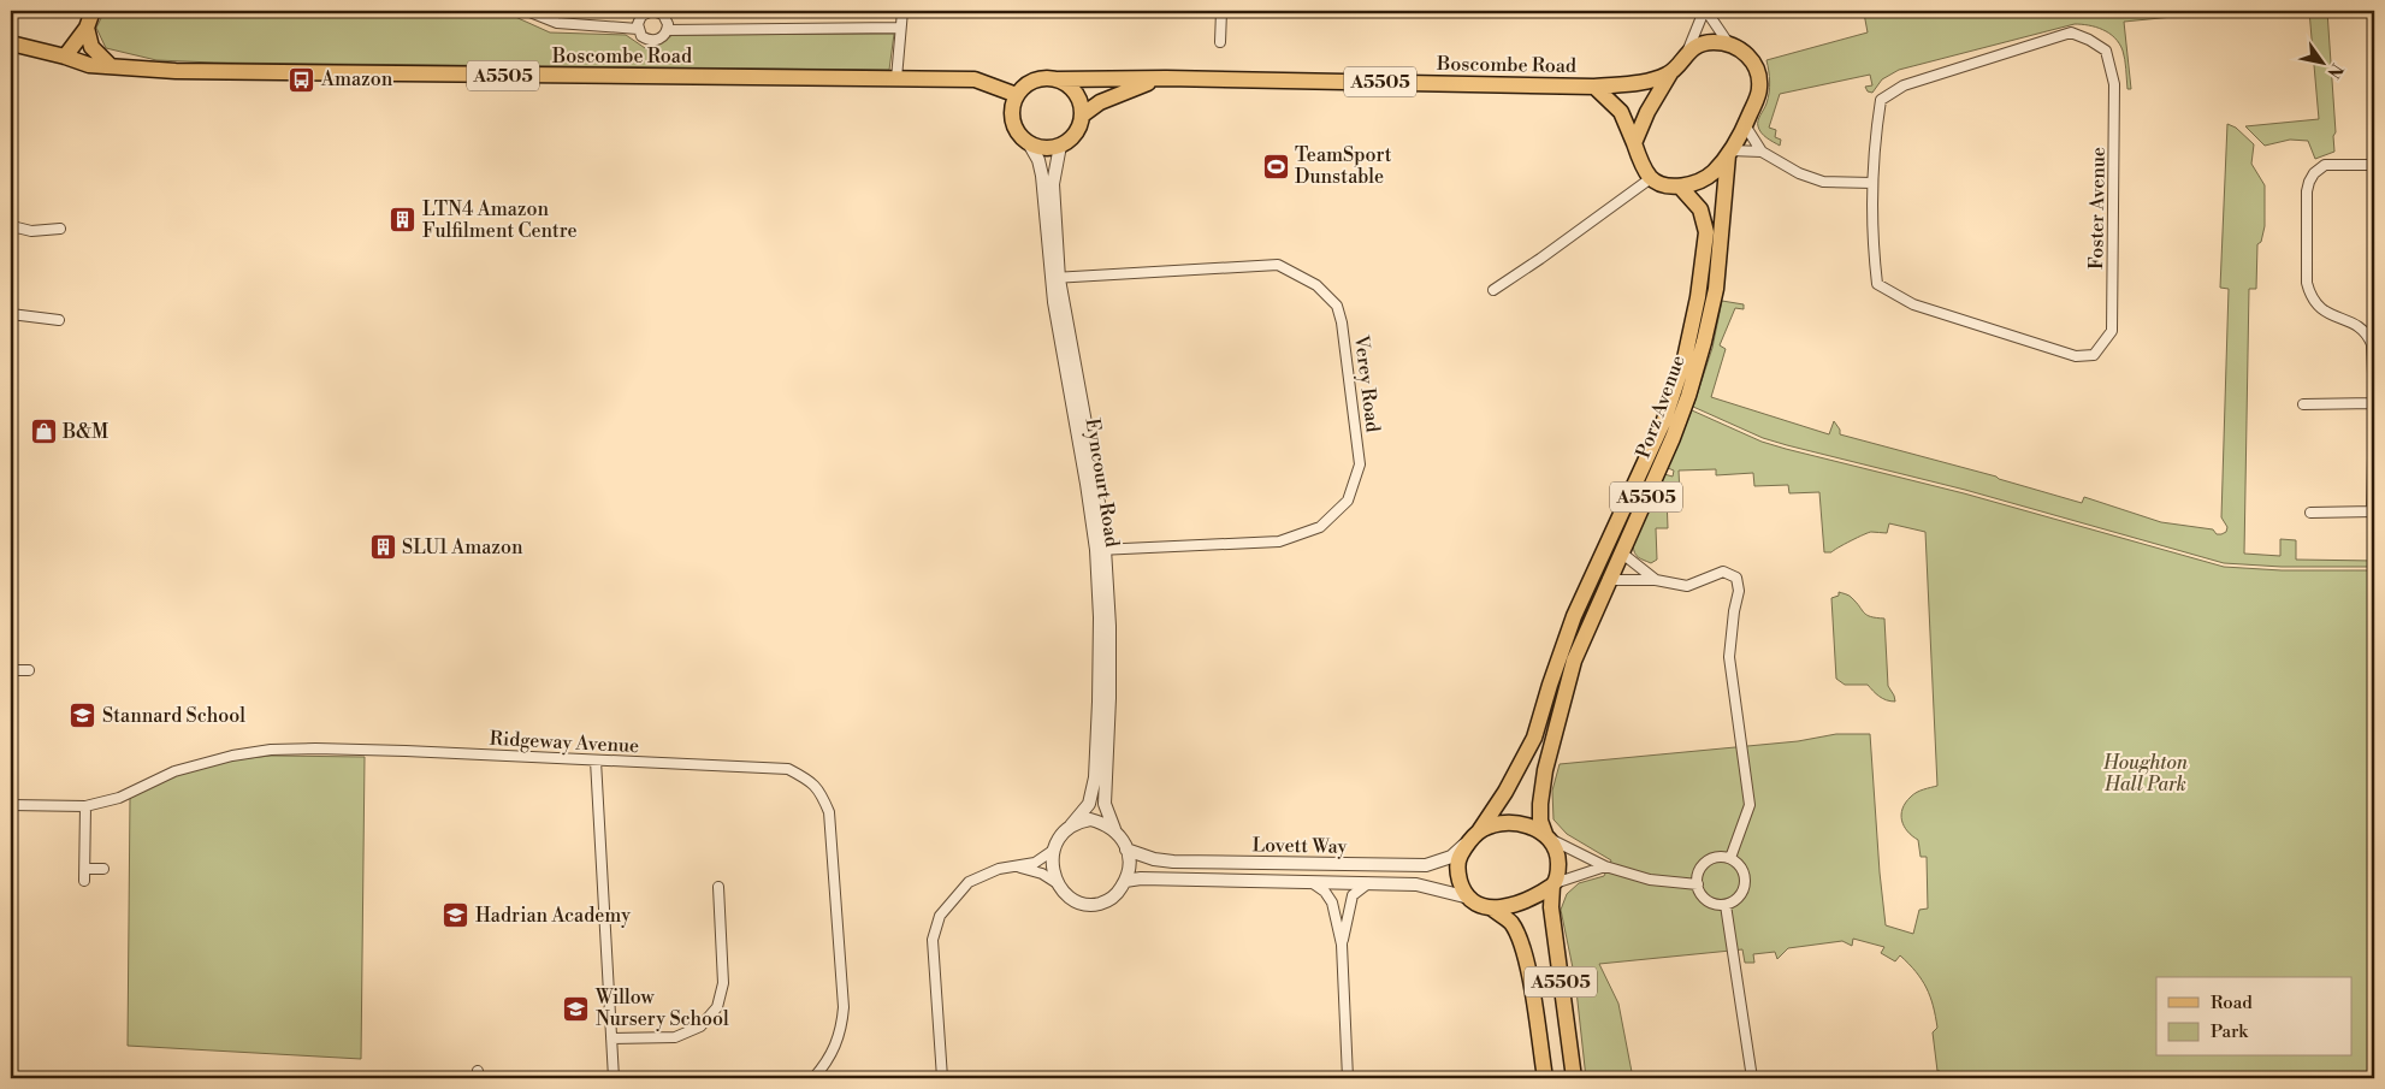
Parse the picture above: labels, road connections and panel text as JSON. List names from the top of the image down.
{
  "streets": {
    "main road": ["Boscombe Road", "A5505", "Porz Avenue"],
    "street": [
      "Foster Avenue",
      "Verey Road",
      "Eyncourt Road",
      "Ridgeway Avenue",
      "Lovett Way"
    ]
  },
  "crossings": [
    ["Boscombe Road", "A5505"],
    ["Boscombe Road", "Porz Avenue"],
    ["Boscombe Road", "Eyncourt Road"],
    ["A5505", "Porz Avenue"],
    ["A5505", "Eyncourt Road"],
    ["A5505", "Lovett Way"],
    ["Verey Road", "Eyncourt Road"],
    ["Porz Avenue", "Lovett Way"],
    ["Eyncourt Road", "Lovett Way"]
  ],
  "parks": ["Houghton Hall Park"],
  "places": {
    "bus stop": ["Amazon"],
    "sports": ["TeamSport Dunstable"],
    "building": ["LTN4 Amazon Fulfilment Centre", "SLU1 Amazon"],
    "shop": ["B&M"],
    "school or university": ["Stannard School", "Hadrian Academy", "Willow Nursery School"]
  },
  "legend": ["Road", "Park"],
  "north": "bottom right"
}
